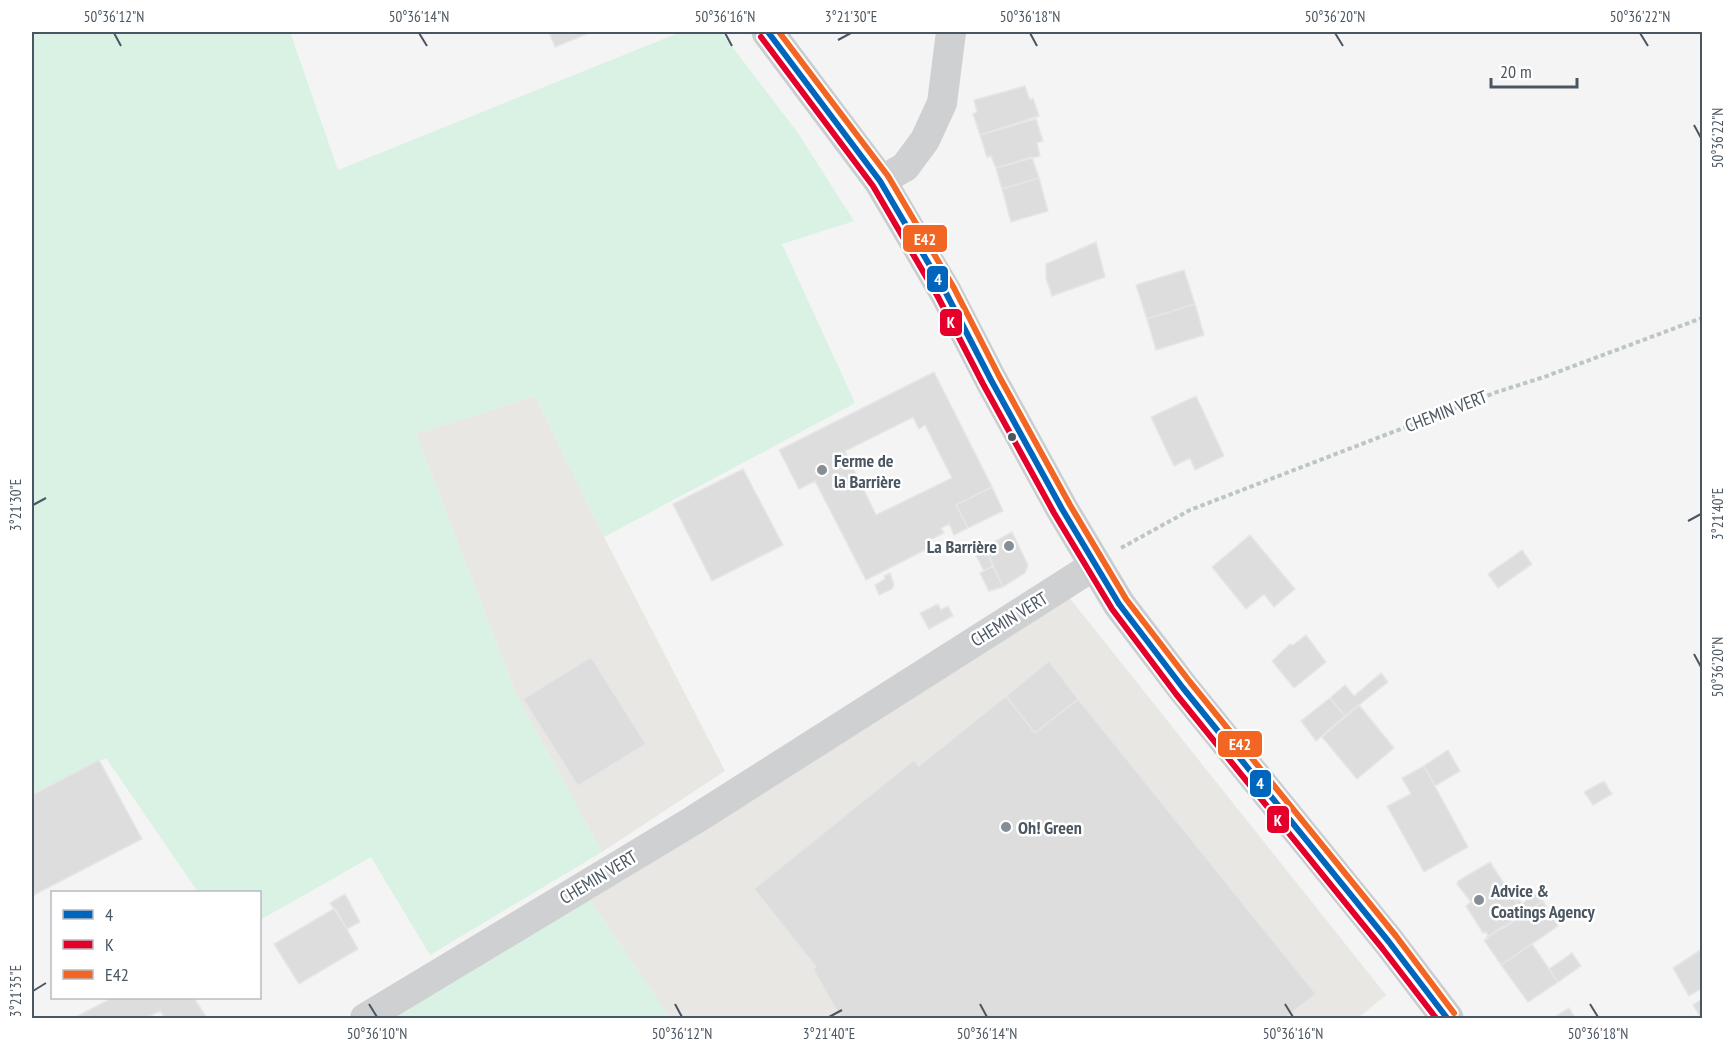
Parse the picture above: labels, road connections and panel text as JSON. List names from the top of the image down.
{
  "streets": {
    "street": ["CHEMIN VERT"]
  },
  "places": [
    "Ferme de la Barrière",
    "La Barrière",
    "Oh! Green",
    "Advice & Coatings Agency"
  ],
  "lines": ["transit line 4", "transit line E42", "transit line K"],
  "legend": ["4", "K", "E42"],
  "scale_bar": "20 m",
  "coordinates": [
    "50°36'12\"N",
    "50°36'14\"N",
    "50°36'16\"N",
    "3°21'30\"E",
    "50°36'18\"N",
    "50°36'20\"N",
    "50°36'22\"N",
    "3°21'40\"E",
    "3°21'35\"E",
    "50°36'10\"N"
  ]
}
